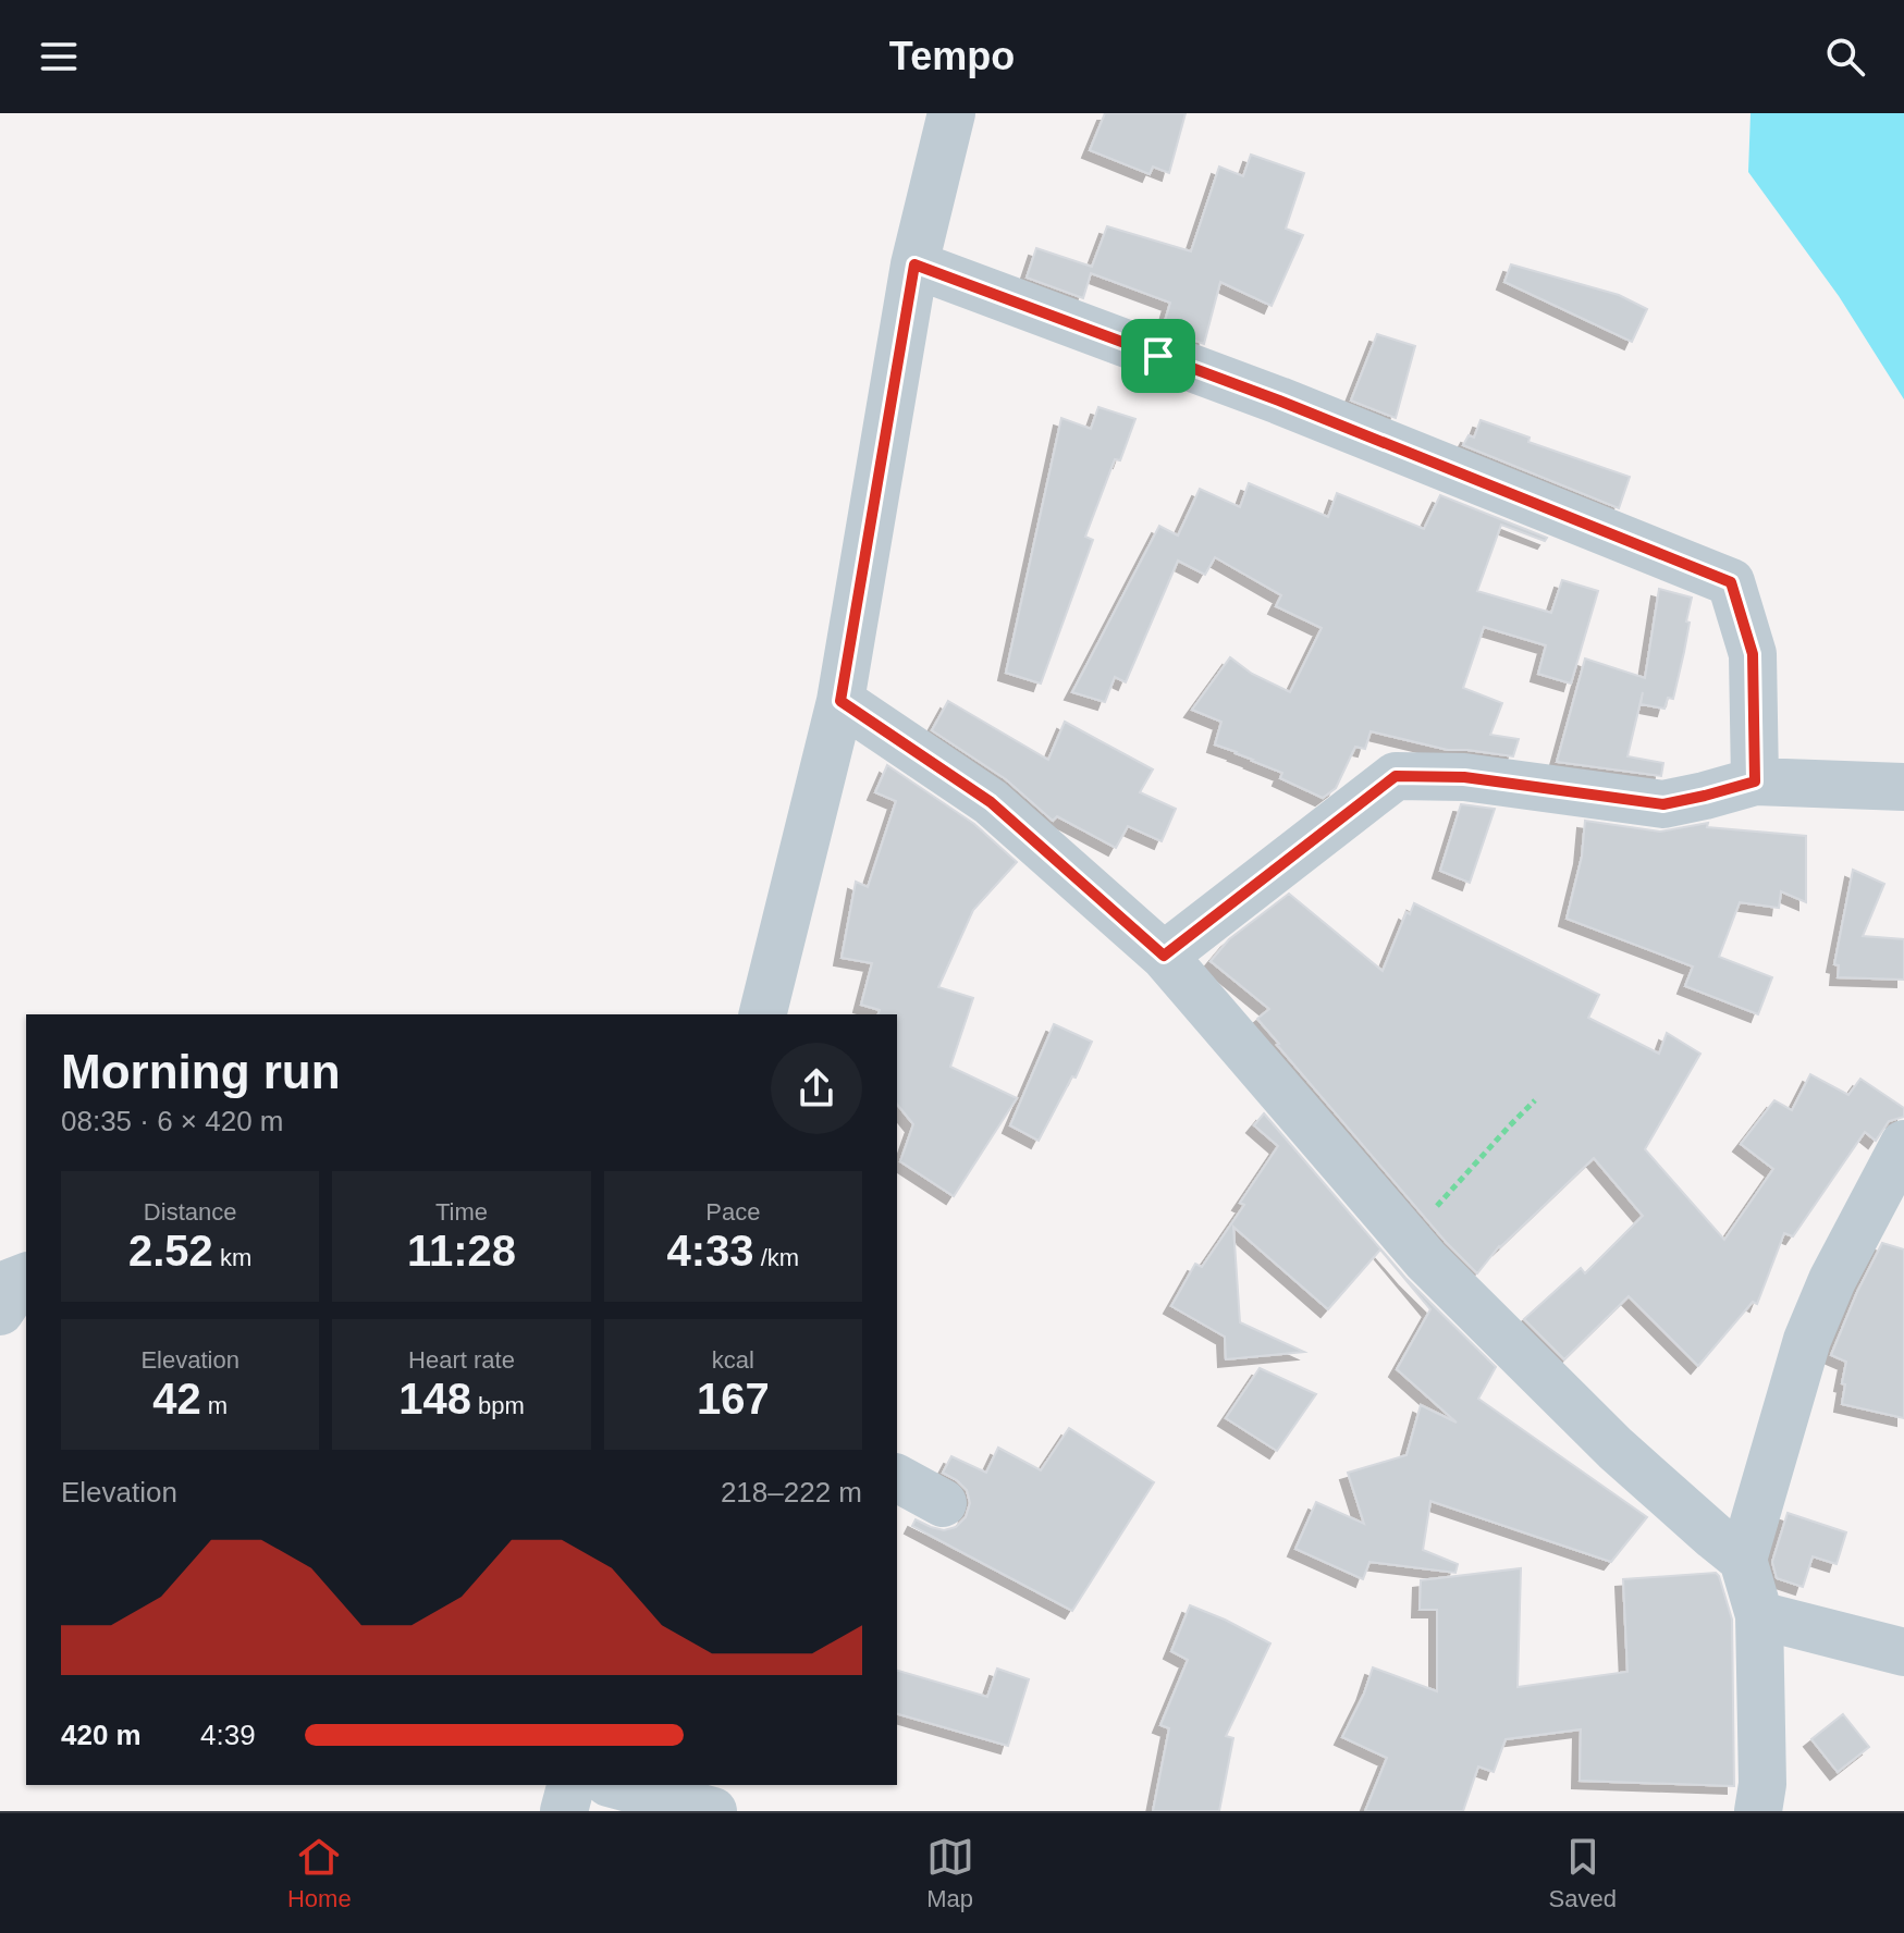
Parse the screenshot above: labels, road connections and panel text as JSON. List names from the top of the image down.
{
  "page": {
    "header": "Tempo",
    "heading": ["Morning run", "08:35 · 6 × 420 m"],
    "stats": [
      ["Distance", "2.52 km"],
      ["Time", "11:28"],
      ["Pace", "4:33 /km"],
      ["Elevation", "42 m"],
      ["Heart rate", "148 bpm"],
      ["kcal", "167"]
    ],
    "chart": ["Elevation", "218–222 m"],
    "list": [
      {
        "name": "420 m",
        "note": "4:39"
      }
    ],
    "tabs": ["Home", "Map", "Saved"]
  }
}
